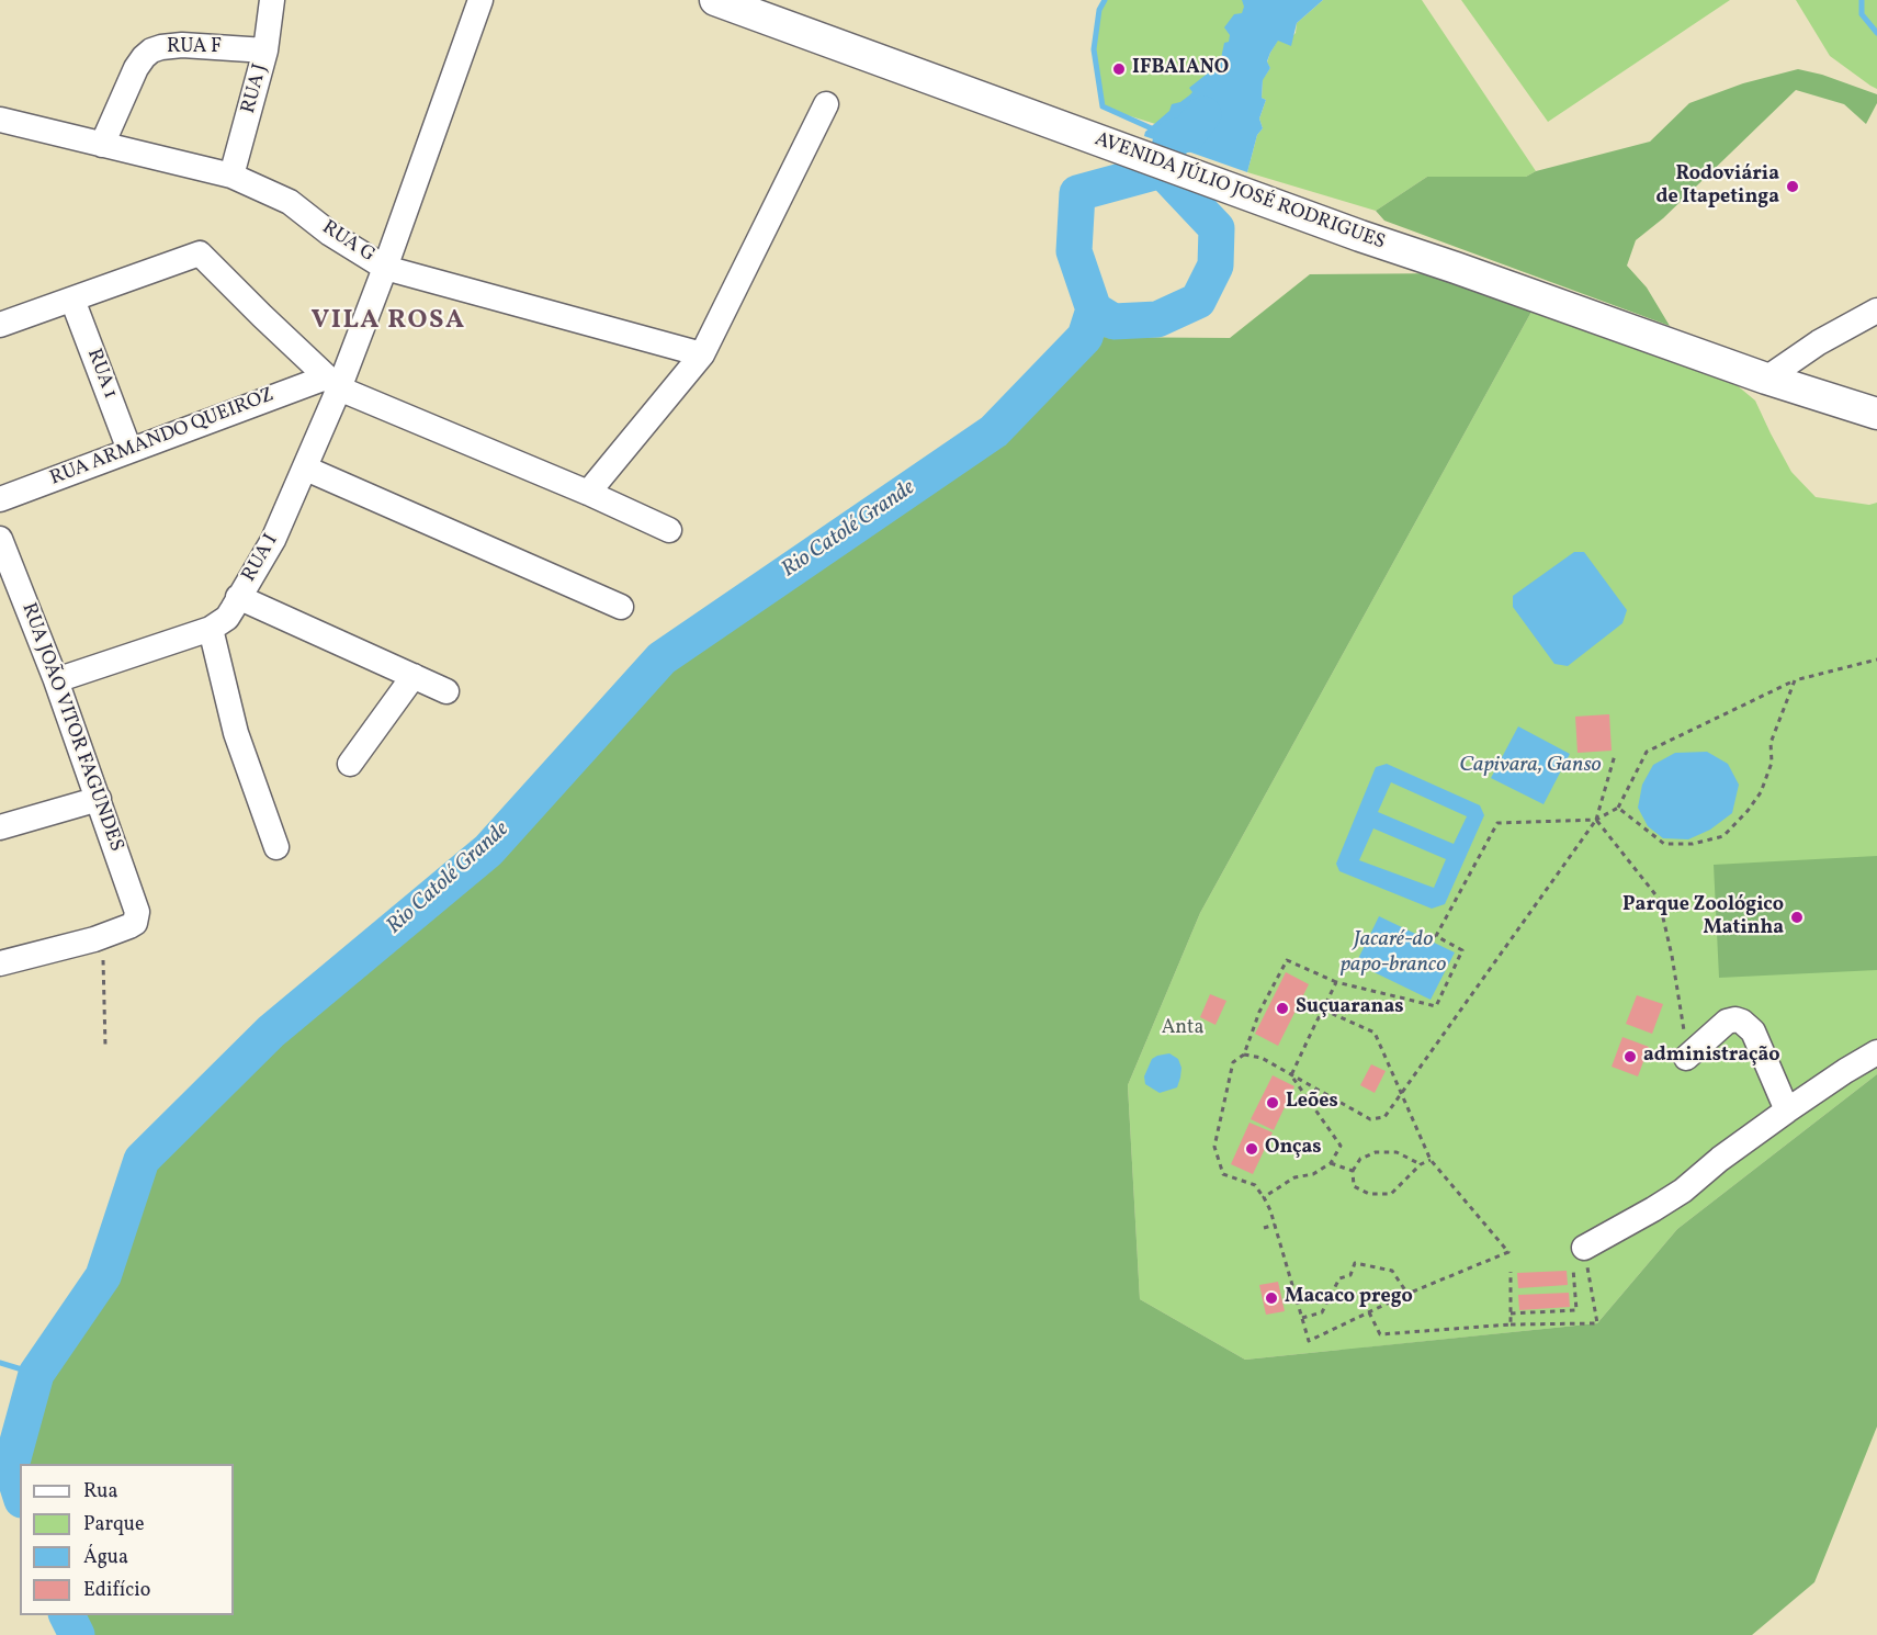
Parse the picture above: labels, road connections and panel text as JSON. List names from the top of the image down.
{
  "streets": {
    "main road": ["AVENIDA JÚLIO JOSÉ RODRIGUES"],
    "street": [
      "RUA F",
      "RUA J",
      "RUA G",
      "RUA 1",
      "RUA ARMANDO QUEIROZ",
      "RUA I",
      "RUA JOÃO VITOR FAGUNDES"
    ]
  },
  "crossings": [
    ["RUA F", "RUA J"],
    ["RUA F", "RUA G"],
    ["RUA J", "RUA G"],
    ["RUA G", "RUA I"],
    ["RUA 1", "RUA ARMANDO QUEIROZ"],
    ["RUA ARMANDO QUEIROZ", "RUA I"]
  ],
  "districts": ["VILA ROSA"],
  "water": ["Rio Catolé Grande", "Capivara, Ganso", "Jacaré-do papo-branco"],
  "parks": ["Anta"],
  "places": [
    "IFBAIANO",
    "Rodoviária de Itapetinga",
    "Parque Zoológico Matinha",
    "Suçuaranas",
    "administração",
    "Leões",
    "Onças",
    "Macaco prego"
  ],
  "legend": [
    "Rua",
    "Parque",
    "Água",
    "Edifício"
  ]
}
